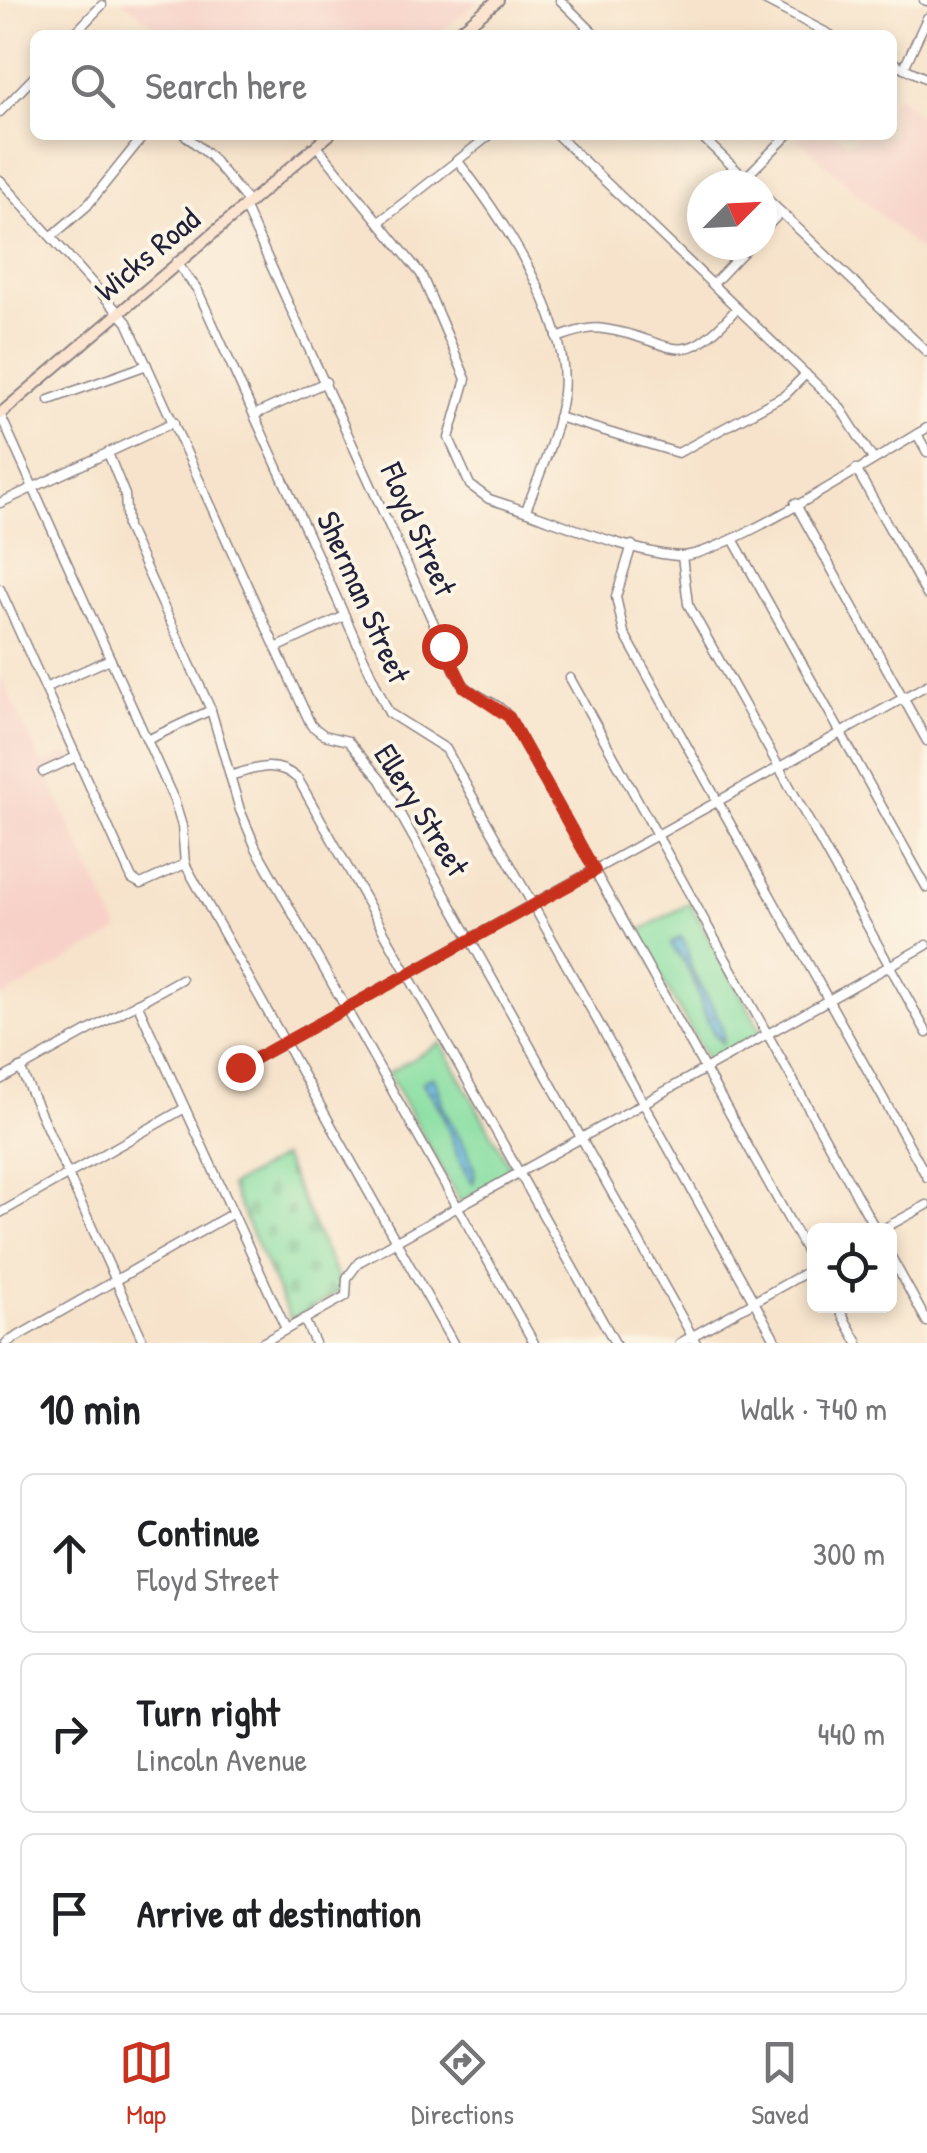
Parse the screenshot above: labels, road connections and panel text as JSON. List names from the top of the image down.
{
  "streets": {
    "main road": ["Wicks Road"],
    "street": ["Floyd Street", "Sherman Street", "Ellery Street"]
  },
  "crossings": [
    ["Wicks Road", "Floyd Street"],
    ["Wicks Road", "Sherman Street"],
    ["Wicks Road", "Ellery Street"]
  ],
  "north": "top right",
  "page": {
    "search": "Search here",
    "heading": ["10 min", "Walk · 740 m"],
    "list": [
      ["Continue", "Floyd Street", "300 m"],
      ["Turn right", "Lincoln Avenue", "440 m"],
      "Arrive at destination"
    ],
    "nav": ["Map", "Directions", "Saved"]
  }
}
